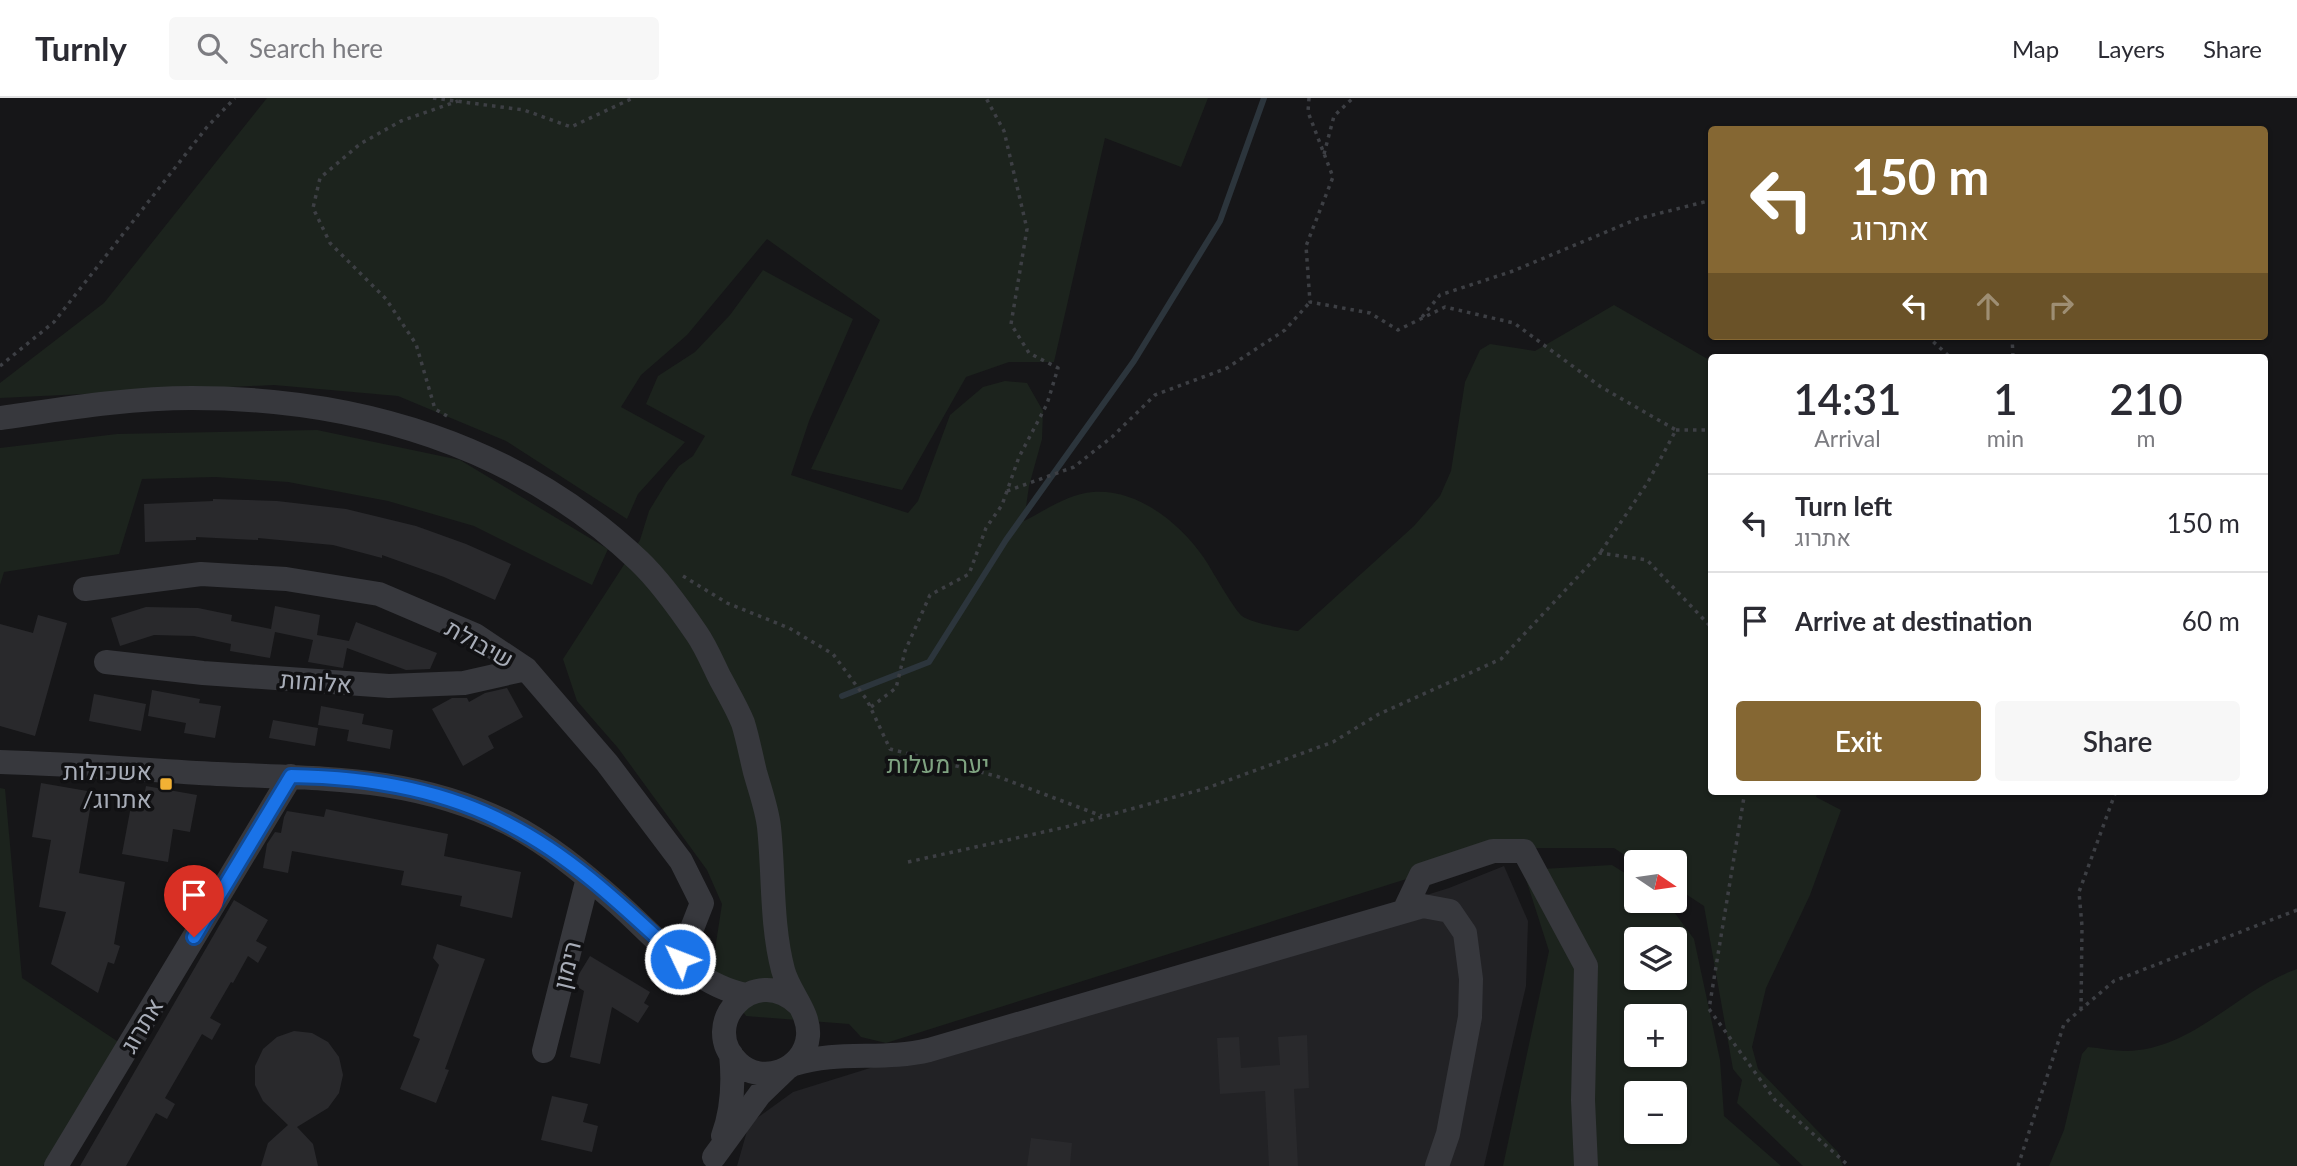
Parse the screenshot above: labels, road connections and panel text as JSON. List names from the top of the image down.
{
  "streets": {
    "street": [
      "שיבולת",
      "אלומות",
      "רימון",
      "אתרוג"
    ]
  },
  "crossings": [
    ["שיבולת", "אלומות"]
  ],
  "parks": ["יער מעלות"],
  "places": {
    "transit": ["אשכולות /אתרוג"]
  },
  "north": "right",
  "page": {
    "header": "Turnly",
    "search": "Search here",
    "nav": ["Map", "Layers", "Share"],
    "turn": ["150 m", "אתרוג"],
    "eta": [
      "14:31",
      "Arrival",
      "1",
      "min",
      "210",
      "m"
    ],
    "list": [
      {
        "name": "Turn left",
        "note": "אתרוג",
        "value": "150 m"
      },
      {
        "name": "Arrive at destination",
        "value": "60 m"
      }
    ],
    "buttons": ["Exit", "Share"],
    "map_buttons": ["+", "−"]
  }
}
